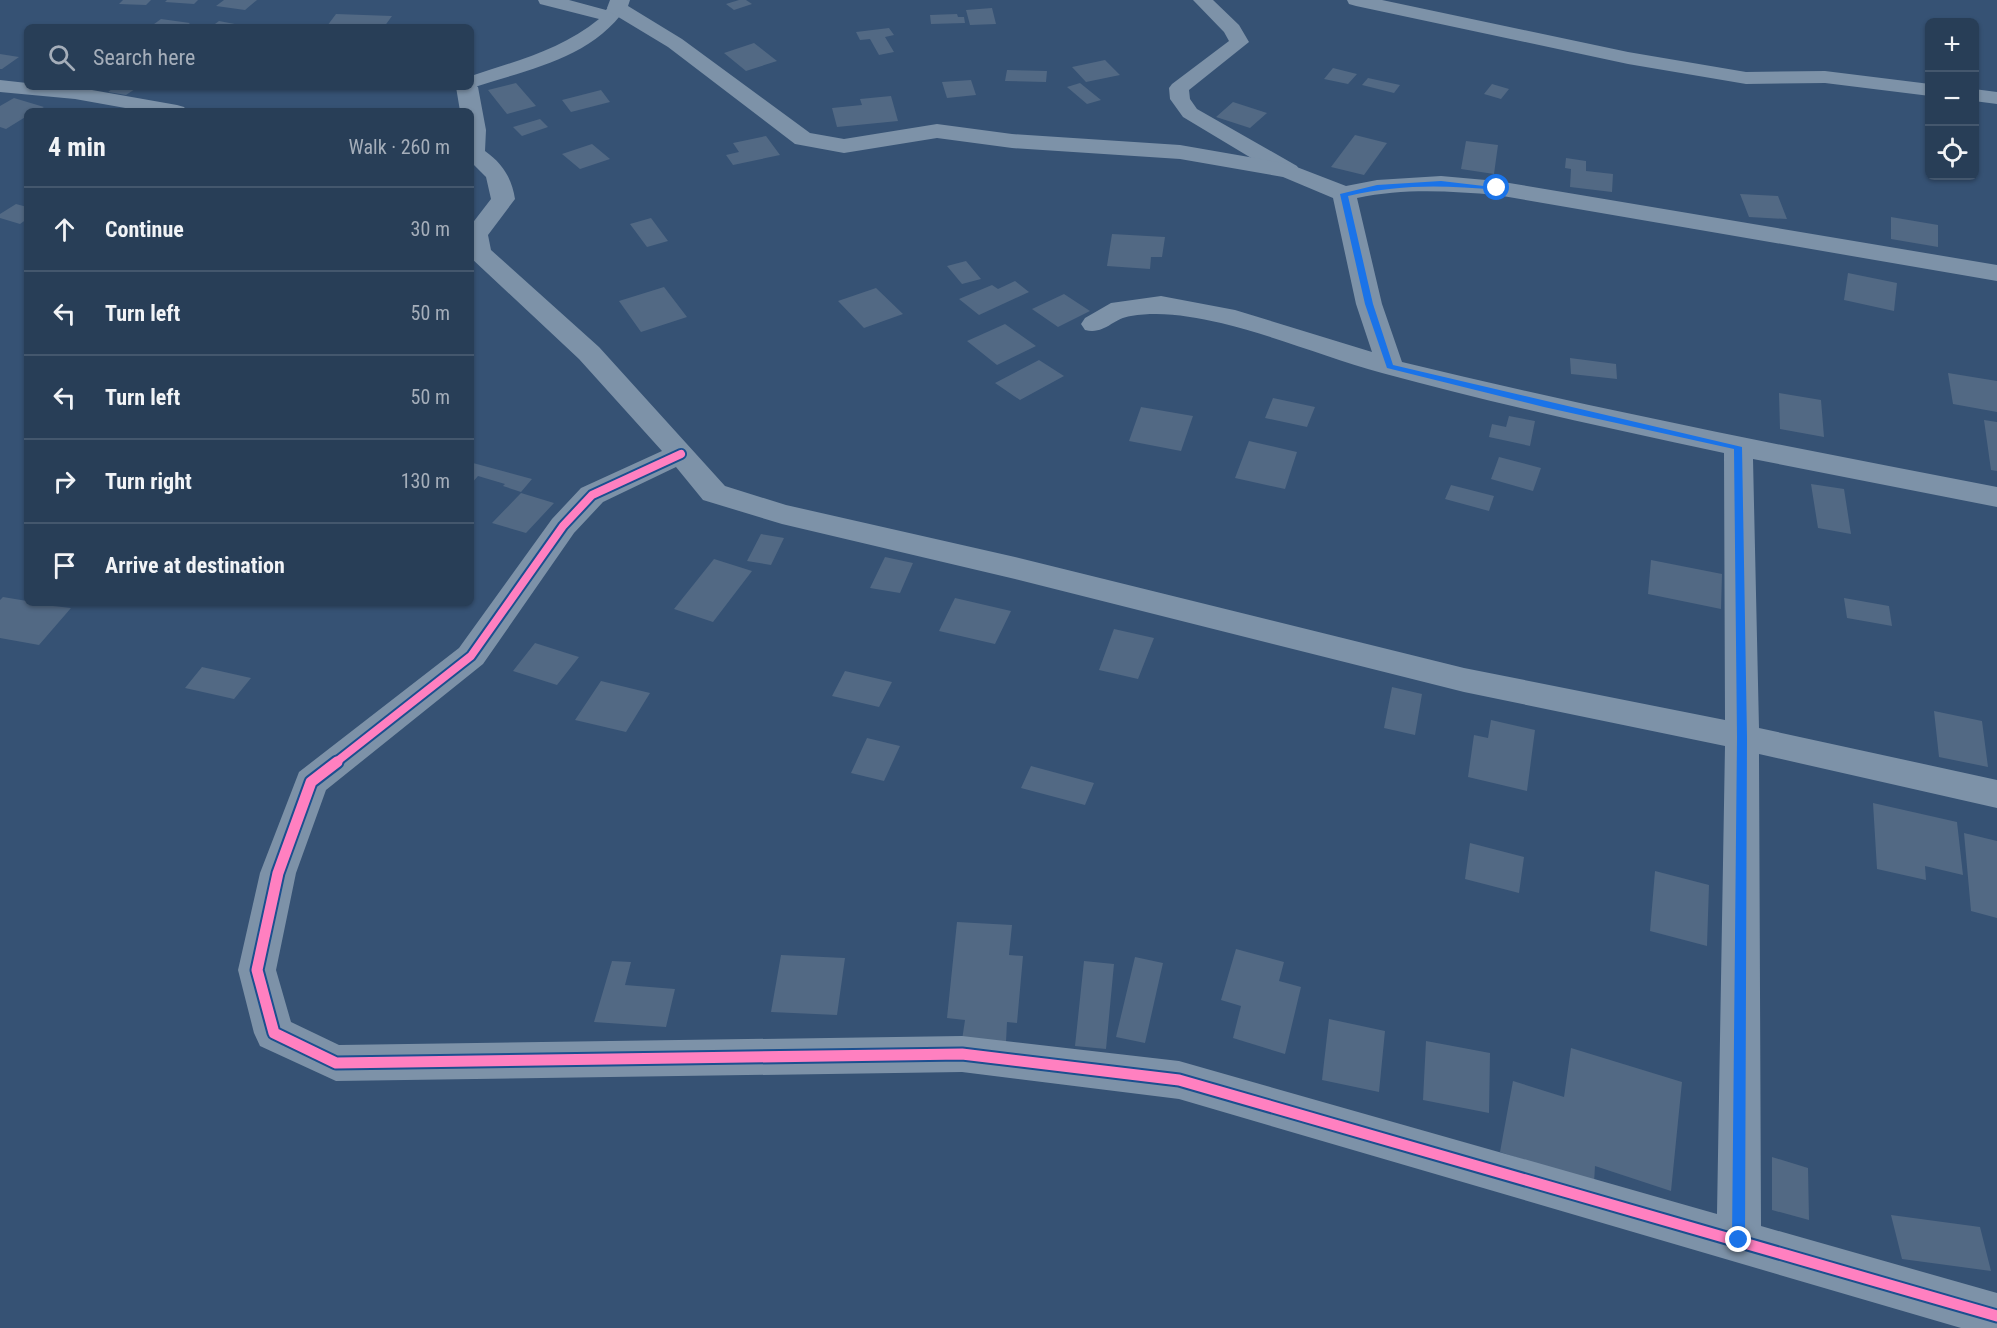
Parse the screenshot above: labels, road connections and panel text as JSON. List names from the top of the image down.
{
  "page": {
    "map_buttons": ["+", "−"],
    "search": "Search here",
    "heading": ["4 min", "Walk · 260 m"],
    "list": [
      ["Continue", "30 m"],
      ["Turn left", "50 m"],
      ["Turn left", "50 m"],
      ["Turn right", "130 m"],
      "Arrive at destination"
    ]
  }
}
